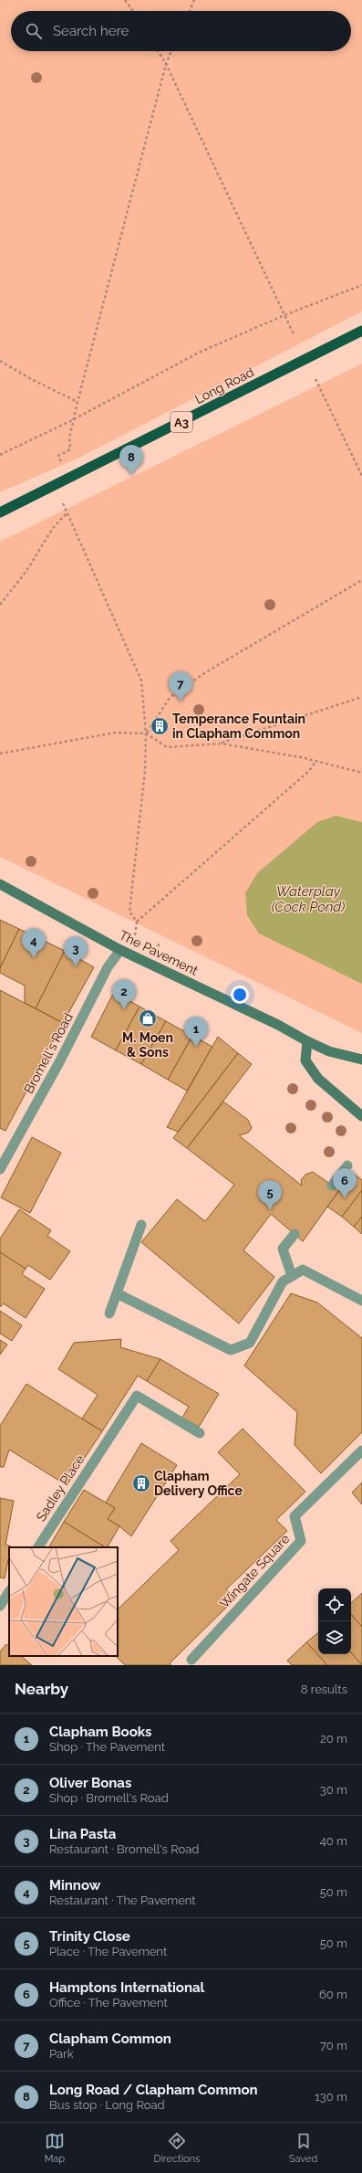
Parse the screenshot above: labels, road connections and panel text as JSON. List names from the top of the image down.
{
  "streets": {
    "highway": ["Long Road", "A3"],
    "main road": ["The Pavement"],
    "street": ["Bromell's Road", "Sadley Place", "Wingate Square"]
  },
  "crossings": [
    ["The Pavement", "Bromell's Road"]
  ],
  "water": ["Waterplay (Cock Pond)"],
  "places": {
    "building": ["Temperance Fountain in Clapham Common", "Clapham Delivery Office"],
    "shop": ["M. Moen & Sons"]
  },
  "page": {
    "search": "Search here",
    "pins": [
      "8",
      "7",
      "4",
      "3",
      "2",
      "1",
      "6",
      "5"
    ],
    "heading": ["Nearby", "8 results"],
    "list": [
      {
        "mark": "1",
        "name": "Clapham Books",
        "note": "Shop · The Pavement",
        "value": "20 m"
      },
      {
        "mark": "2",
        "name": "Oliver Bonas",
        "note": "Shop · Bromell's Road",
        "value": "30 m"
      },
      {
        "mark": "3",
        "name": "Lina Pasta",
        "note": "Restaurant · Bromell's Road",
        "value": "40 m"
      },
      {
        "mark": "4",
        "name": "Minnow",
        "note": "Restaurant · The Pavement",
        "value": "50 m"
      },
      {
        "mark": "5",
        "name": "Trinity Close",
        "note": "Place · The Pavement",
        "value": "50 m"
      },
      {
        "mark": "6",
        "name": "Hamptons International",
        "note": "Office · The Pavement",
        "value": "60 m"
      },
      {
        "mark": "7",
        "name": "Clapham Common",
        "note": "Park",
        "value": "70 m"
      },
      {
        "mark": "8",
        "name": "Long Road / Clapham Common",
        "note": "Bus stop · Long Road",
        "value": "130 m"
      }
    ],
    "nav": ["Map", "Directions", "Saved"]
  }
}
